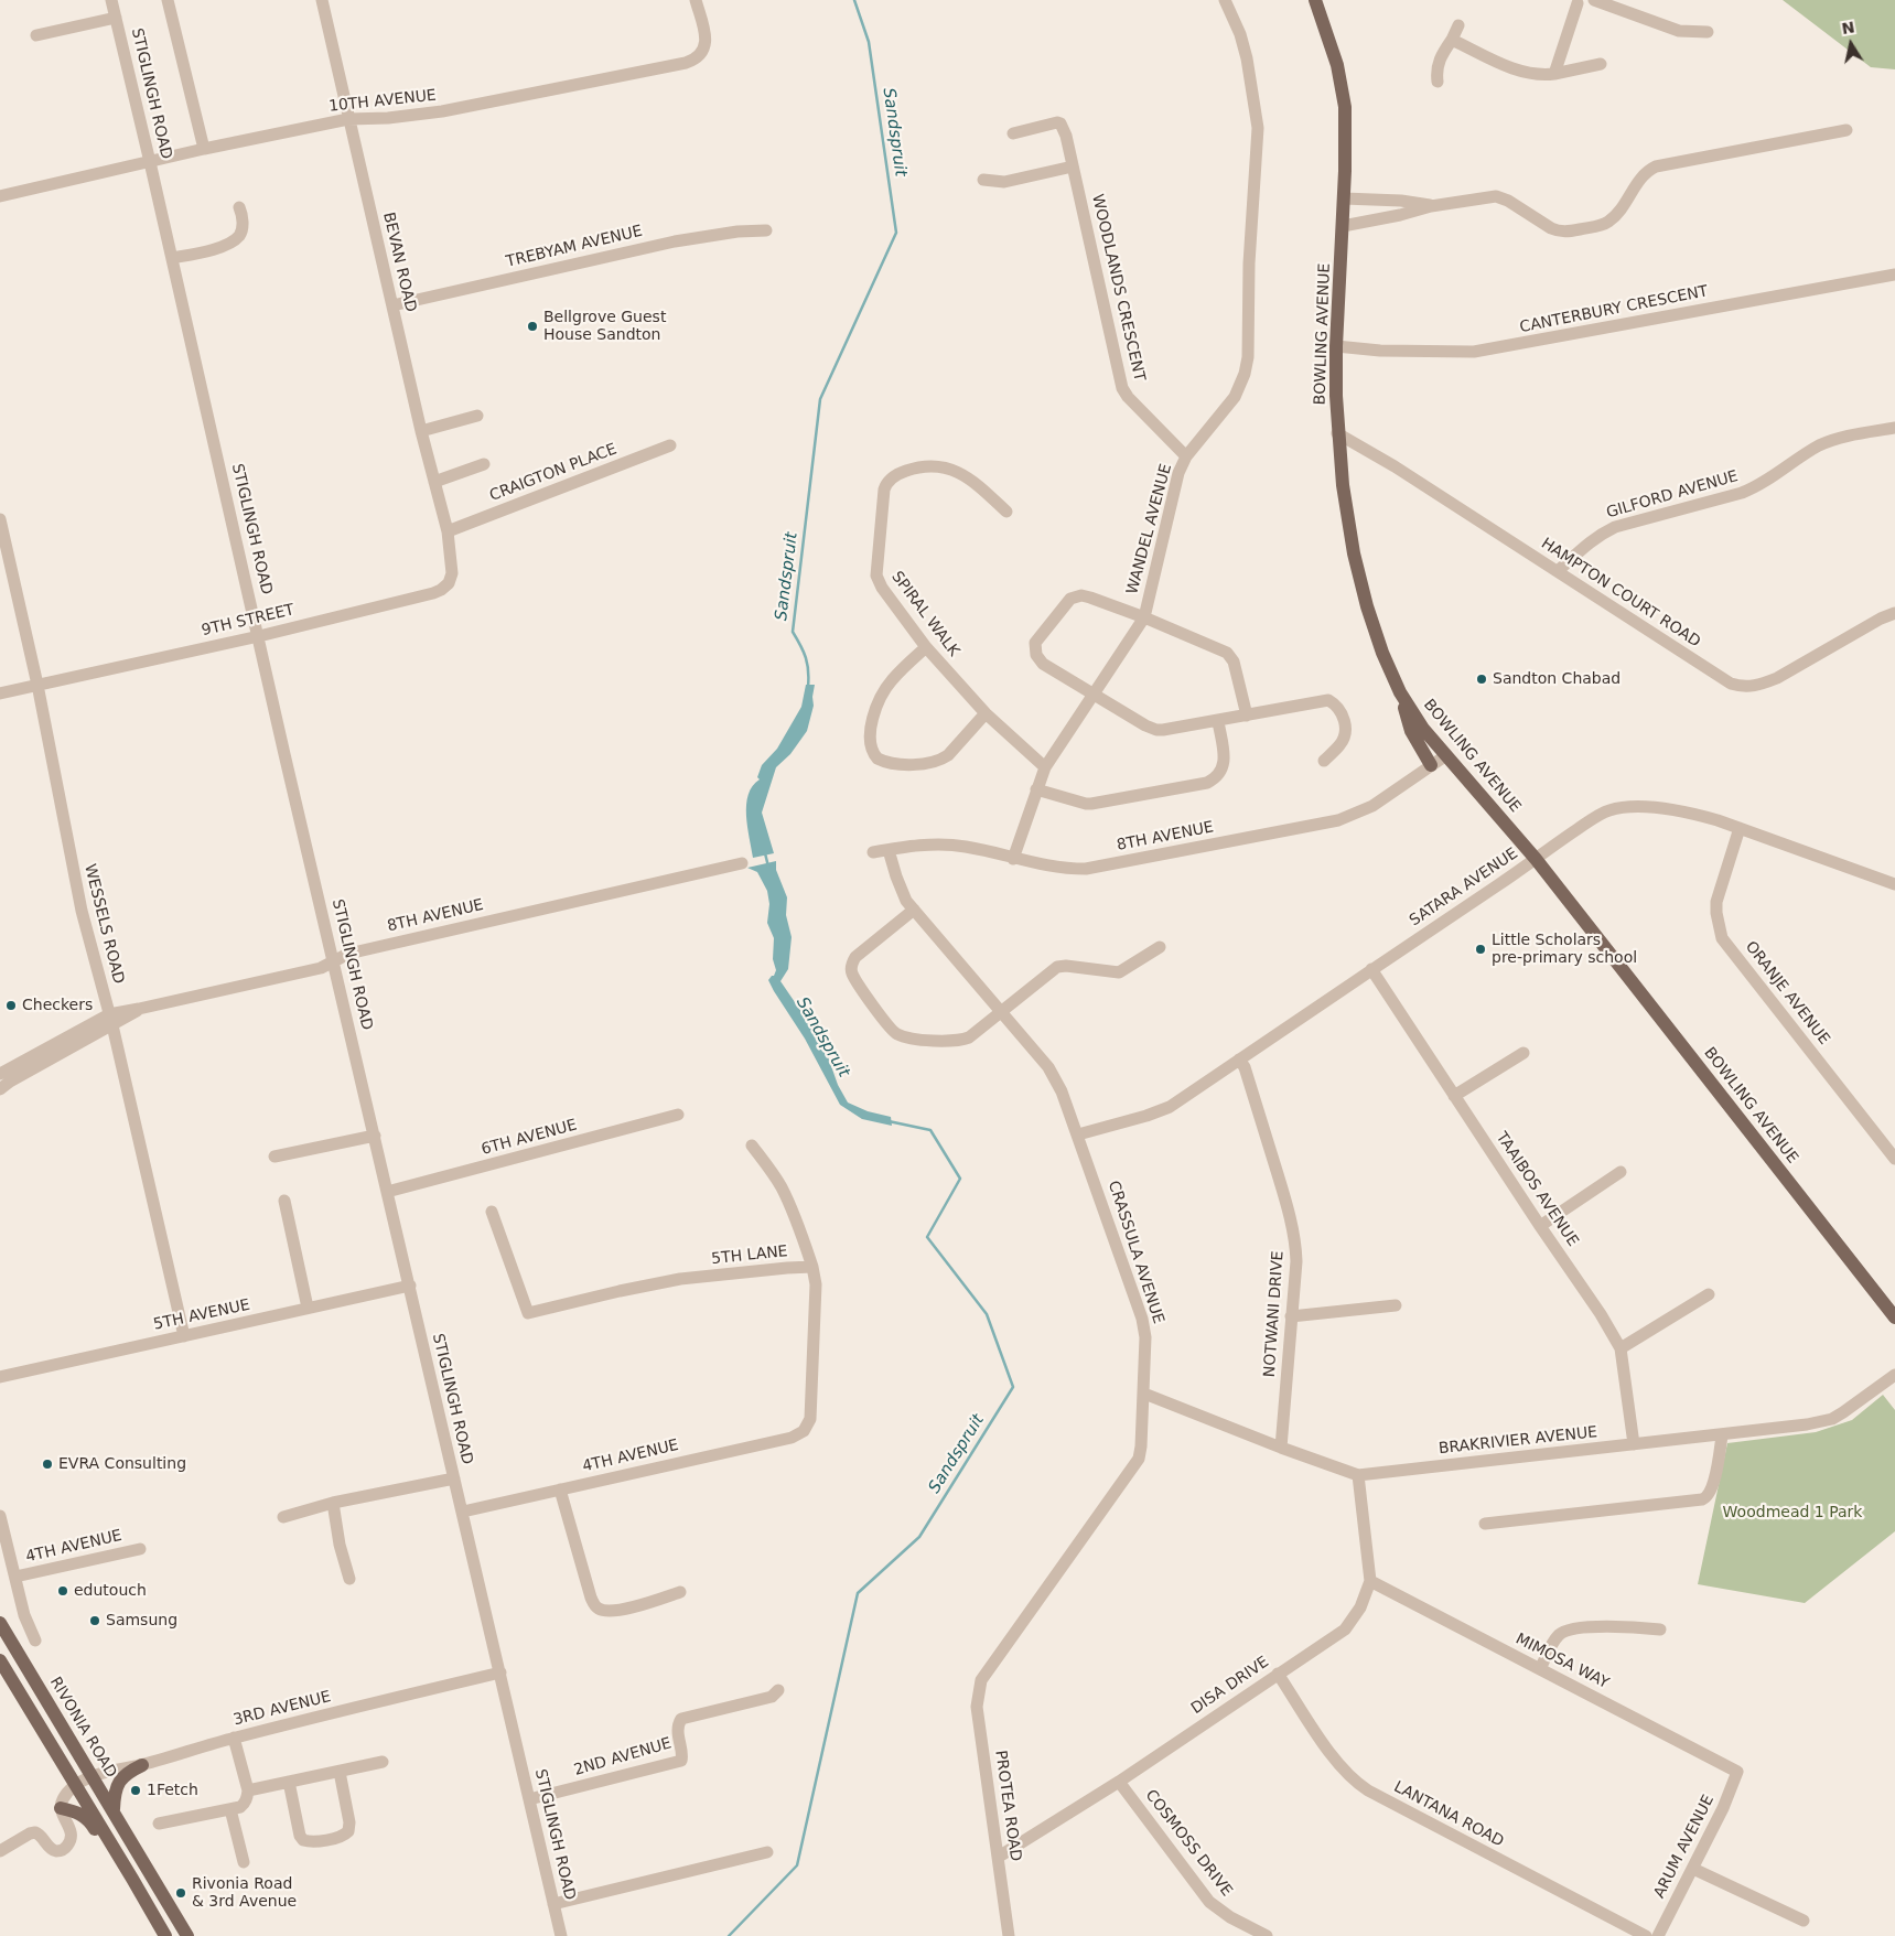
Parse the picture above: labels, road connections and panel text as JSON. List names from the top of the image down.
{
  "streets": {
    "main road": ["BOWLING AVENUE", "RIVONIA ROAD"],
    "street": [
      "STIGLINGH ROAD",
      "10TH AVENUE",
      "TREBYAM AVENUE",
      "BEVAN ROAD",
      "WOODLANDS CRESCENT",
      "CANTERBURY CRESCENT",
      "CRAIGTON PLACE",
      "GILFORD AVENUE",
      "WANDEL AVENUE",
      "HAMPTON COURT ROAD",
      "SPIRAL WALK",
      "9TH STREET",
      "8TH AVENUE",
      "SATARA AVENUE",
      "WESSELS ROAD",
      "ORANJE AVENUE",
      "6TH AVENUE",
      "TAAIBOS AVENUE",
      "CRASSULA AVENUE",
      "5TH LANE",
      "NOTWANI DRIVE",
      "5TH AVENUE",
      "BRAKRIVIER AVENUE",
      "4TH AVENUE",
      "MIMOSA WAY",
      "DISA DRIVE",
      "3RD AVENUE",
      "2ND AVENUE",
      "PROTEA ROAD",
      "LANTANA ROAD",
      "COSMOSS DRIVE",
      "ARUM AVENUE"
    ]
  },
  "crossings": [
    ["STIGLINGH ROAD", "10TH AVENUE"],
    ["STIGLINGH ROAD", "9TH STREET"],
    ["STIGLINGH ROAD", "8TH AVENUE"],
    ["STIGLINGH ROAD", "6TH AVENUE"],
    ["STIGLINGH ROAD", "5TH AVENUE"],
    ["STIGLINGH ROAD", "4TH AVENUE"],
    ["STIGLINGH ROAD", "3RD AVENUE"],
    ["STIGLINGH ROAD", "2ND AVENUE"],
    ["10TH AVENUE", "BEVAN ROAD"],
    ["TREBYAM AVENUE", "BEVAN ROAD"],
    ["BEVAN ROAD", "CRAIGTON PLACE"],
    ["BEVAN ROAD", "9TH STREET"],
    ["WOODLANDS CRESCENT", "WANDEL AVENUE"],
    ["CANTERBURY CRESCENT", "BOWLING AVENUE"],
    ["BOWLING AVENUE", "HAMPTON COURT ROAD"],
    ["BOWLING AVENUE", "8TH AVENUE"],
    ["BOWLING AVENUE", "SATARA AVENUE"],
    ["CRAIGTON PLACE", "9TH STREET"],
    ["GILFORD AVENUE", "HAMPTON COURT ROAD"],
    ["WANDEL AVENUE", "SPIRAL WALK"],
    ["WANDEL AVENUE", "8TH AVENUE"],
    ["9TH STREET", "WESSELS ROAD"],
    ["8TH AVENUE", "WESSELS ROAD"],
    ["8TH AVENUE", "CRASSULA AVENUE"],
    ["SATARA AVENUE", "ORANJE AVENUE"],
    ["SATARA AVENUE", "TAAIBOS AVENUE"],
    ["SATARA AVENUE", "CRASSULA AVENUE"],
    ["SATARA AVENUE", "NOTWANI DRIVE"],
    ["WESSELS ROAD", "5TH AVENUE"],
    ["TAAIBOS AVENUE", "BRAKRIVIER AVENUE"],
    ["CRASSULA AVENUE", "BRAKRIVIER AVENUE"],
    ["CRASSULA AVENUE", "PROTEA ROAD"],
    ["5TH LANE", "4TH AVENUE"],
    ["NOTWANI DRIVE", "BRAKRIVIER AVENUE"],
    ["BRAKRIVIER AVENUE", "DISA DRIVE"],
    ["MIMOSA WAY", "DISA DRIVE"],
    ["MIMOSA WAY", "ARUM AVENUE"],
    ["DISA DRIVE", "PROTEA ROAD"],
    ["DISA DRIVE", "LANTANA ROAD"],
    ["DISA DRIVE", "COSMOSS DRIVE"],
    ["3RD AVENUE", "RIVONIA ROAD"]
  ],
  "water": ["Sandspruit"],
  "parks": ["Woodmead 1 Park"],
  "places": [
    "Bellgrove Guest House Sandton",
    "Sandton Chabad",
    "Little Scholars pre-primary school",
    "Checkers",
    "EVRA Consulting",
    "edutouch",
    "Samsung",
    "1Fetch",
    "Rivonia Road & 3rd Avenue"
  ],
  "north": "top"
}
